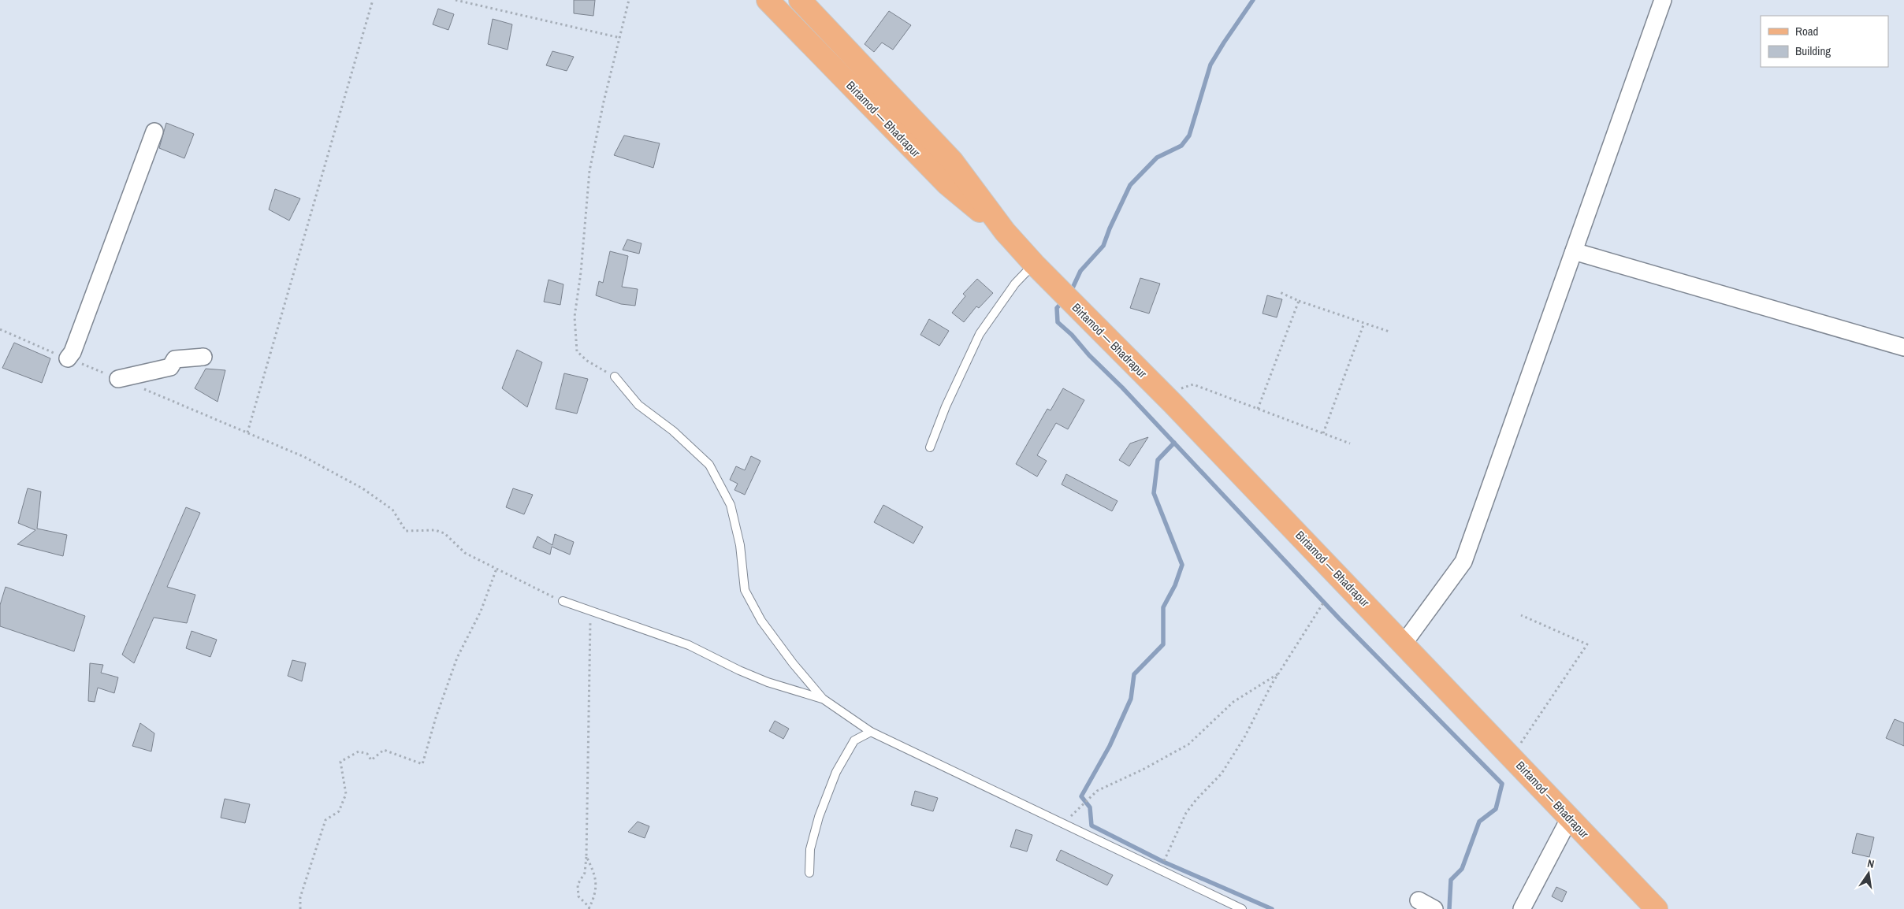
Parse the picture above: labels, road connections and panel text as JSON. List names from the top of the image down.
{
  "streets": {
    "main road": ["Birtamod — Bhadrapur"]
  },
  "legend": ["Road", "Building"],
  "north": "top"
}
